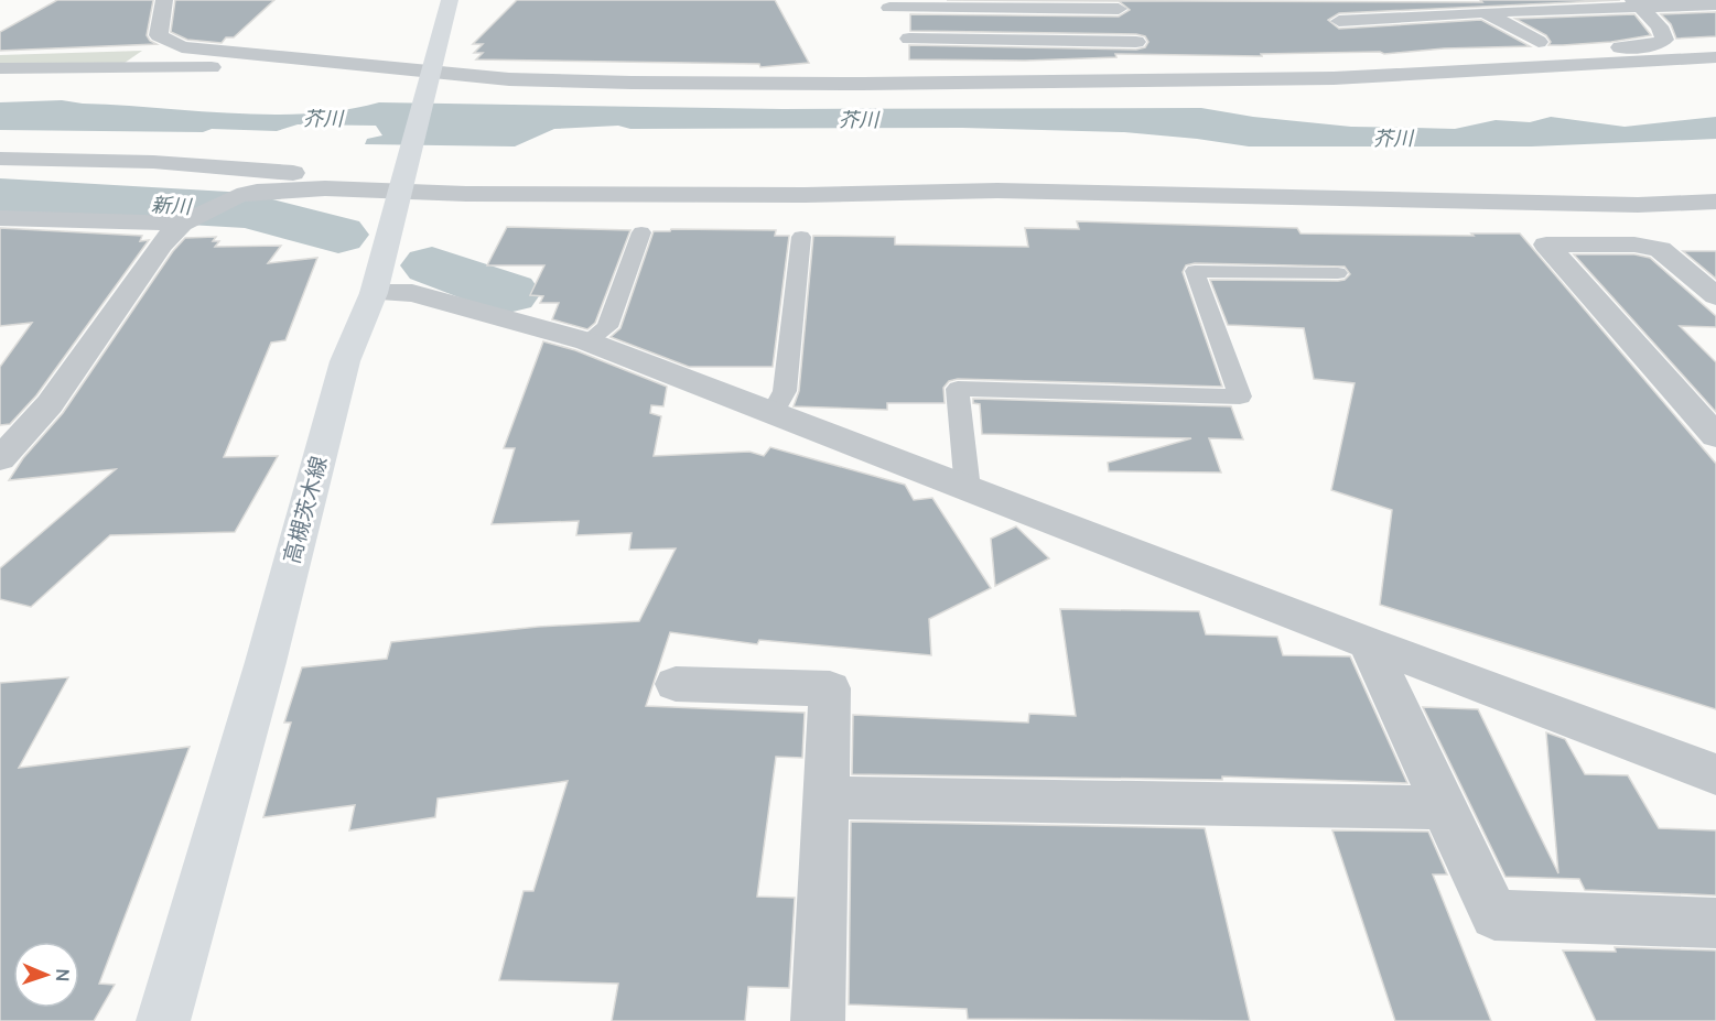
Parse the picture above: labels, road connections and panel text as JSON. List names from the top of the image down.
{
  "streets": {
    "main road": ["高槻茨木線"]
  },
  "water": ["芥川", "新川"],
  "north": "right"
}
